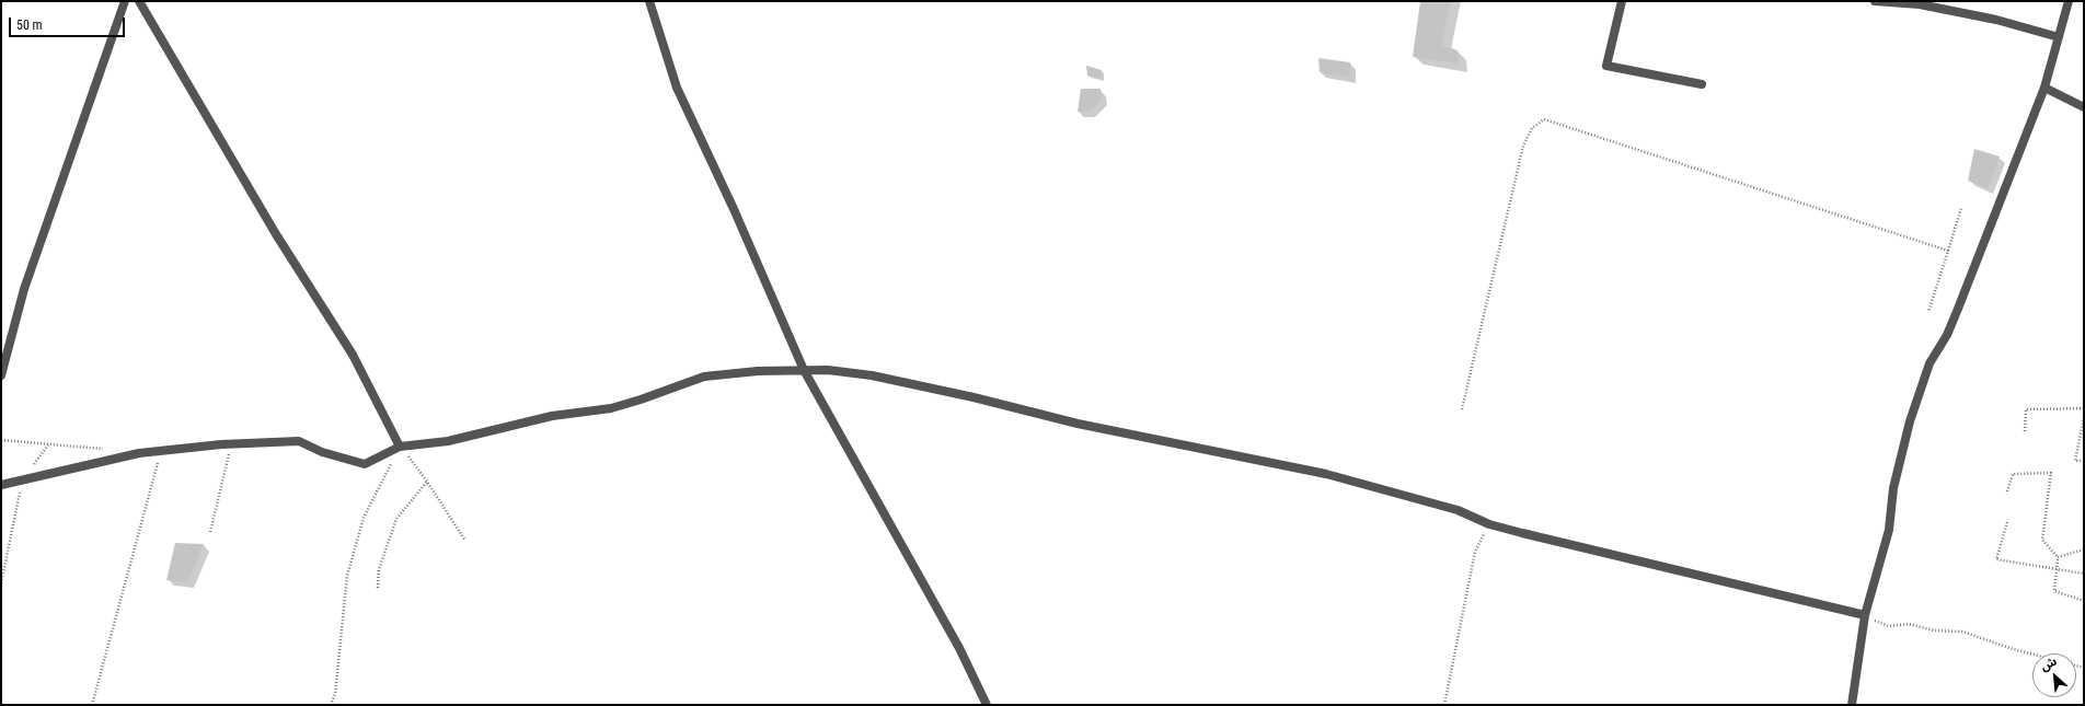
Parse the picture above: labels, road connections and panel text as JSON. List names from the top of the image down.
{
  "scale_bar": "50 m",
  "north": "top left"
}
